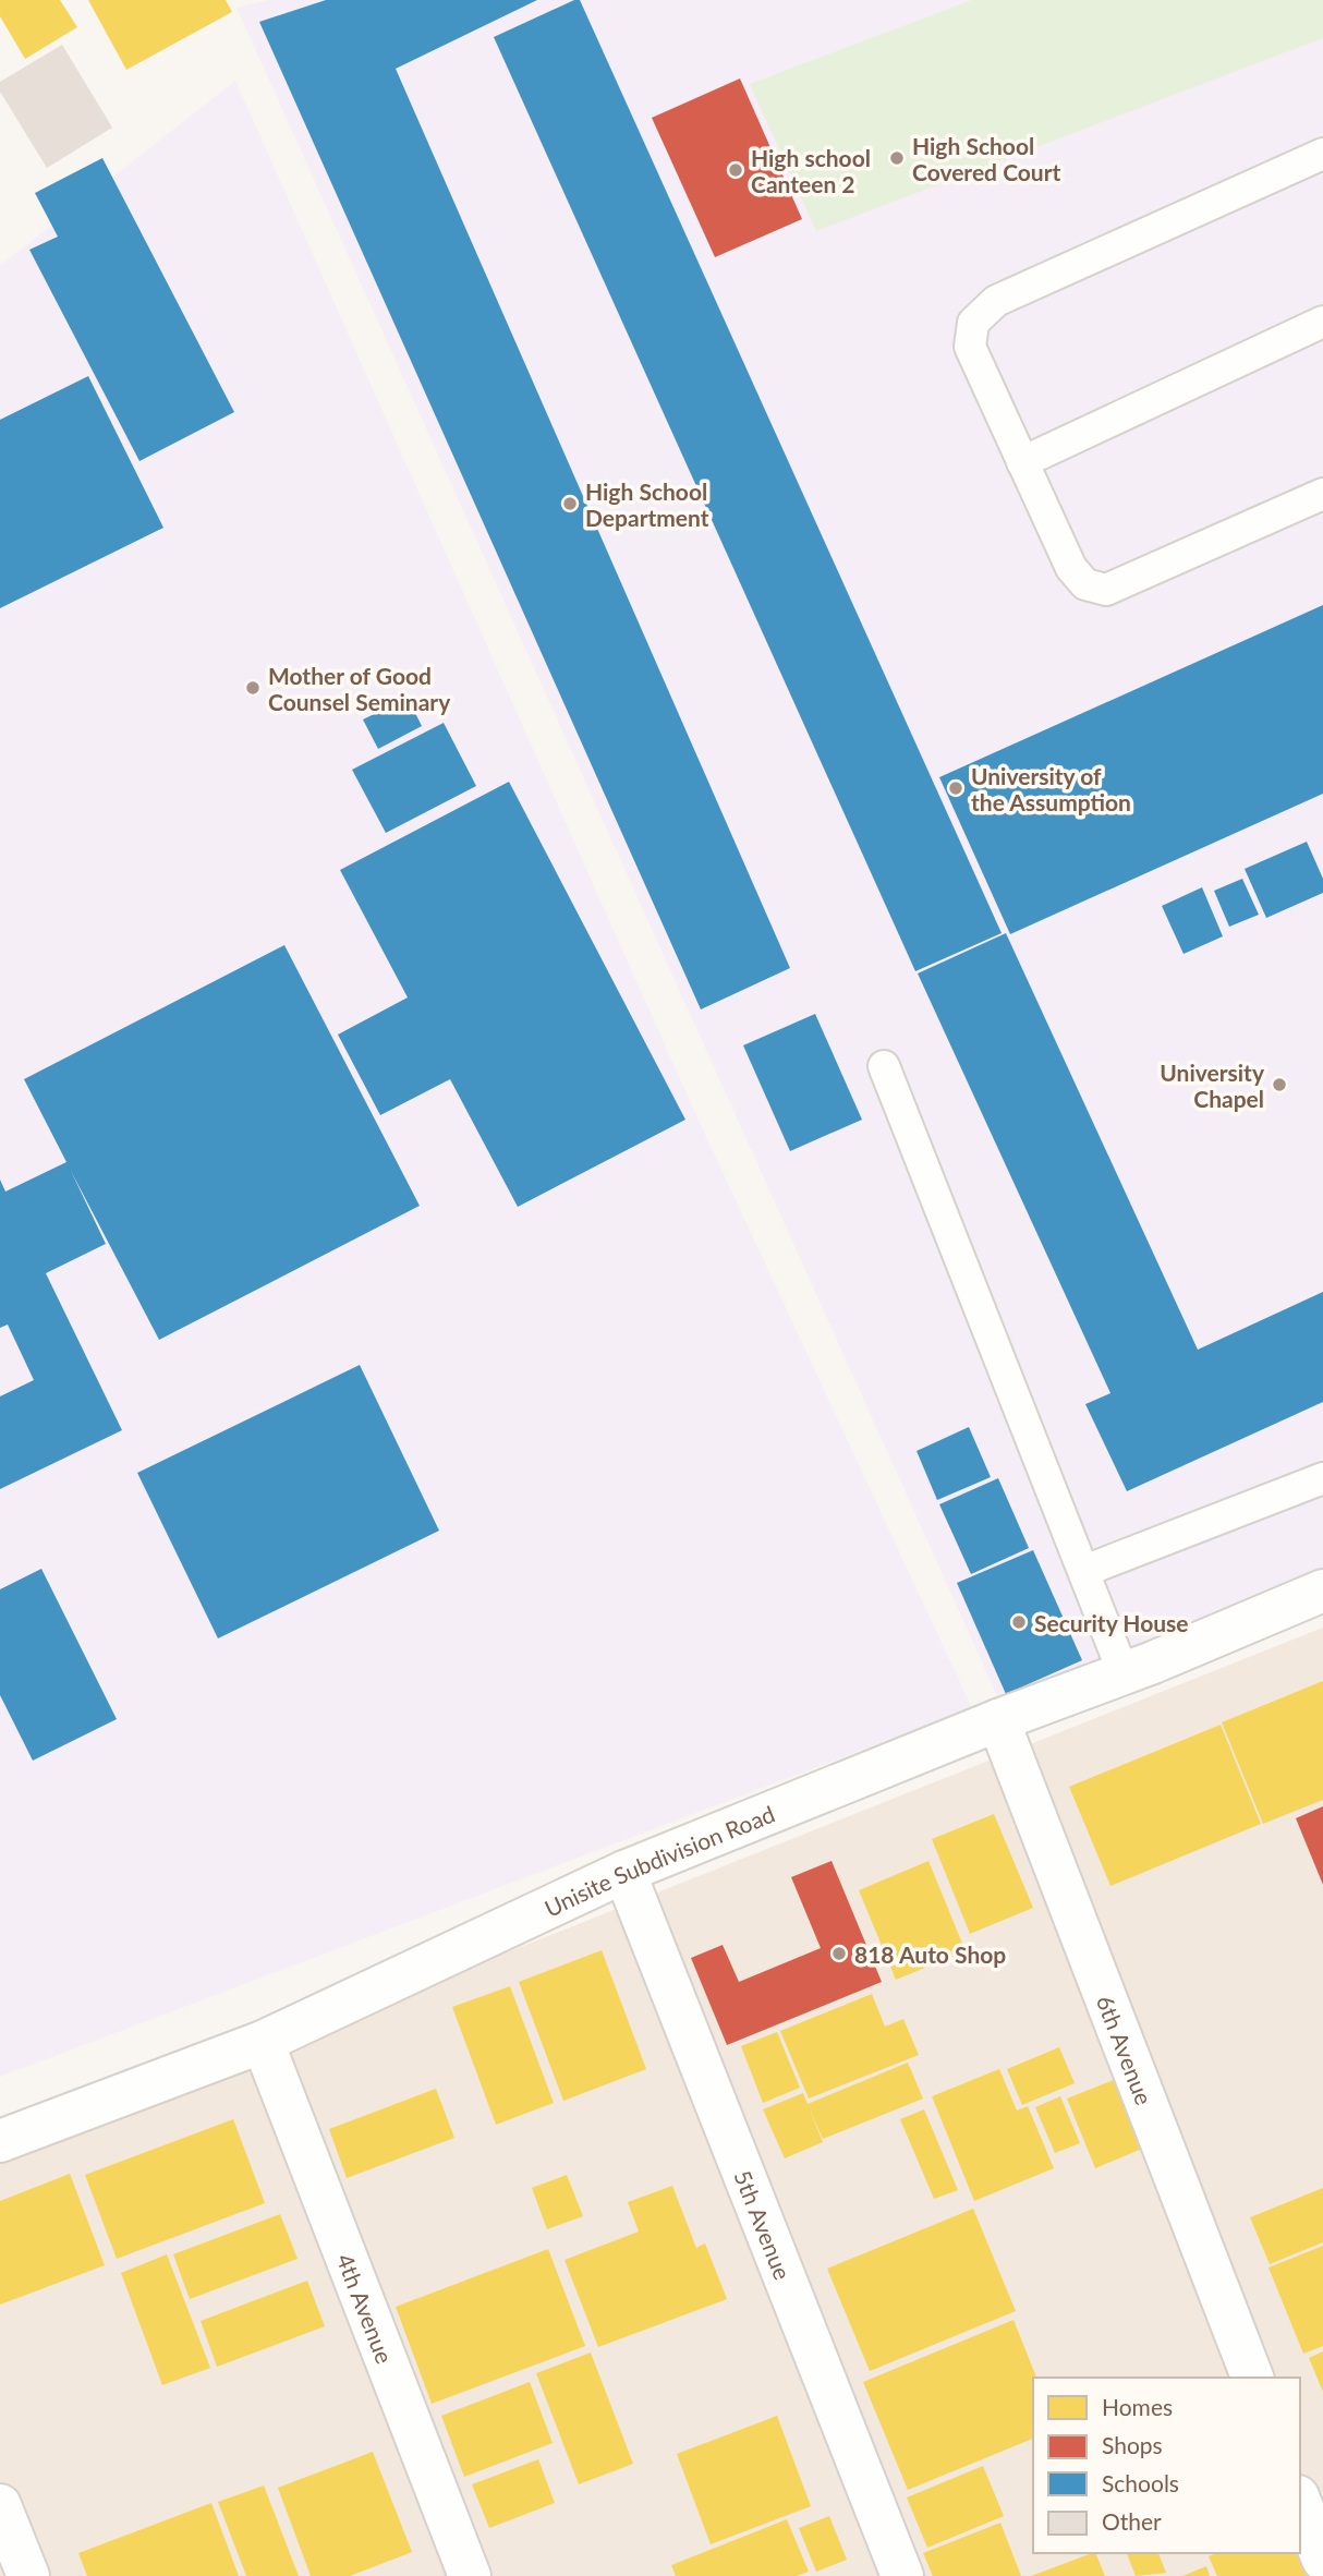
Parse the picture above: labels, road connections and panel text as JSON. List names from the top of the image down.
{
  "streets": {
    "street": [
      "Unisite Subdivision Road",
      "6th Avenue",
      "5th Avenue",
      "4th Avenue"
    ]
  },
  "crossings": [
    ["Unisite Subdivision Road", "6th Avenue"],
    ["Unisite Subdivision Road", "5th Avenue"],
    ["Unisite Subdivision Road", "4th Avenue"]
  ],
  "places": [
    "High School Covered Court",
    "High school Canteen 2",
    "High School Department",
    "Mother of Good Counsel Seminary",
    "University of the Assumption",
    "University Chapel",
    "Security House",
    "818 Auto Shop"
  ],
  "legend": [
    "Homes",
    "Shops",
    "Schools",
    "Other"
  ]
}
